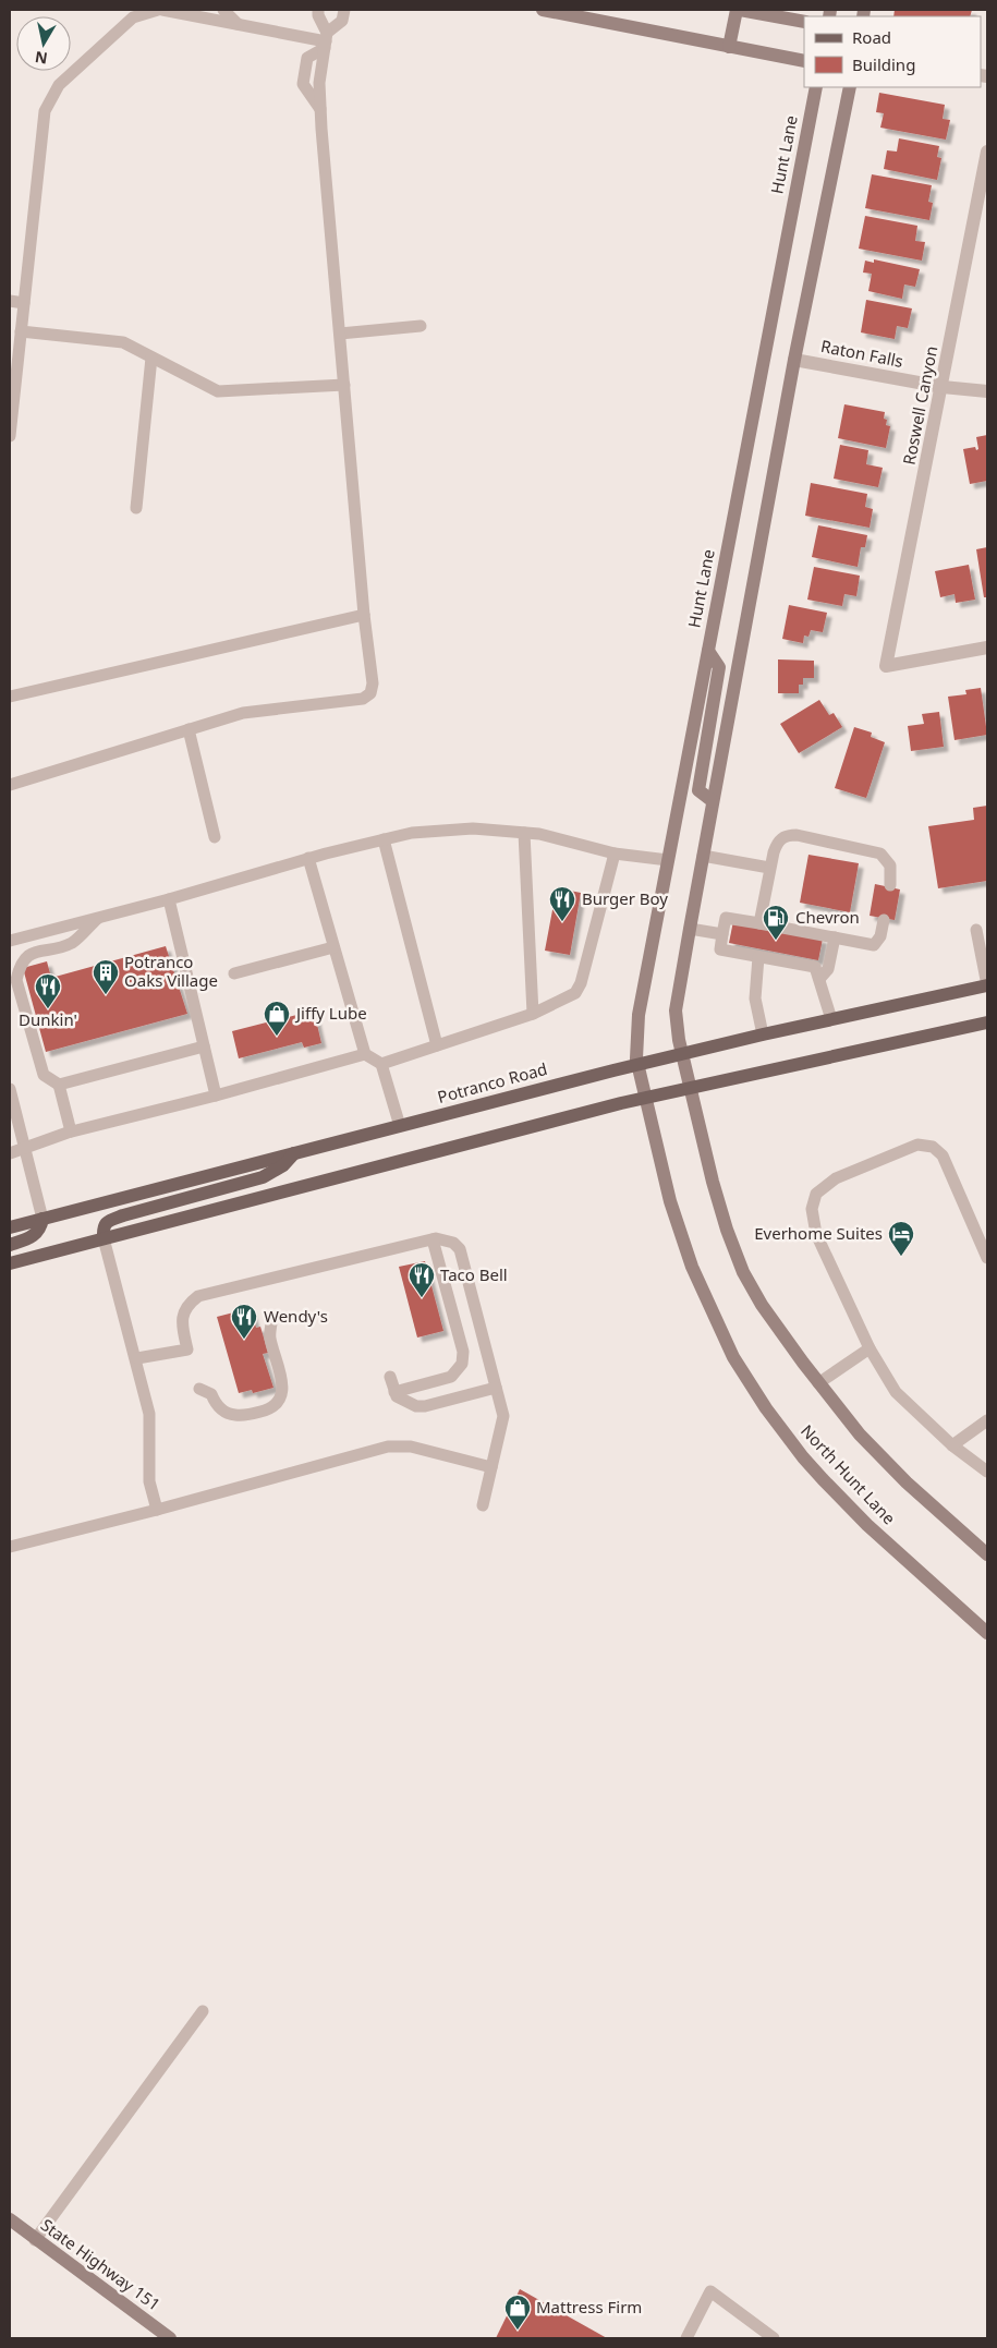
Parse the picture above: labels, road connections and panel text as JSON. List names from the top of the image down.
{
  "streets": {
    "main road": [
      "Hunt Lane",
      "Potranco Road",
      "North Hunt Lane",
      "State Highway 151"
    ],
    "street": ["Raton Falls", "Roswell Canyon"]
  },
  "crossings": [
    ["Hunt Lane", "Potranco Road"],
    ["Hunt Lane", "North Hunt Lane"],
    ["Raton Falls", "Roswell Canyon"]
  ],
  "places": {
    "restaurant": [
      "Burger Boy",
      "Dunkin'",
      "Taco Bell",
      "Wendy's"
    ],
    "fuel station": ["Chevron"],
    "building": ["Potranco Oaks Village"],
    "shop": ["Jiffy Lube", "Mattress Firm"],
    "hotel": ["Everhome Suites"]
  },
  "legend": ["Road", "Building"],
  "north": "bottom"
}
